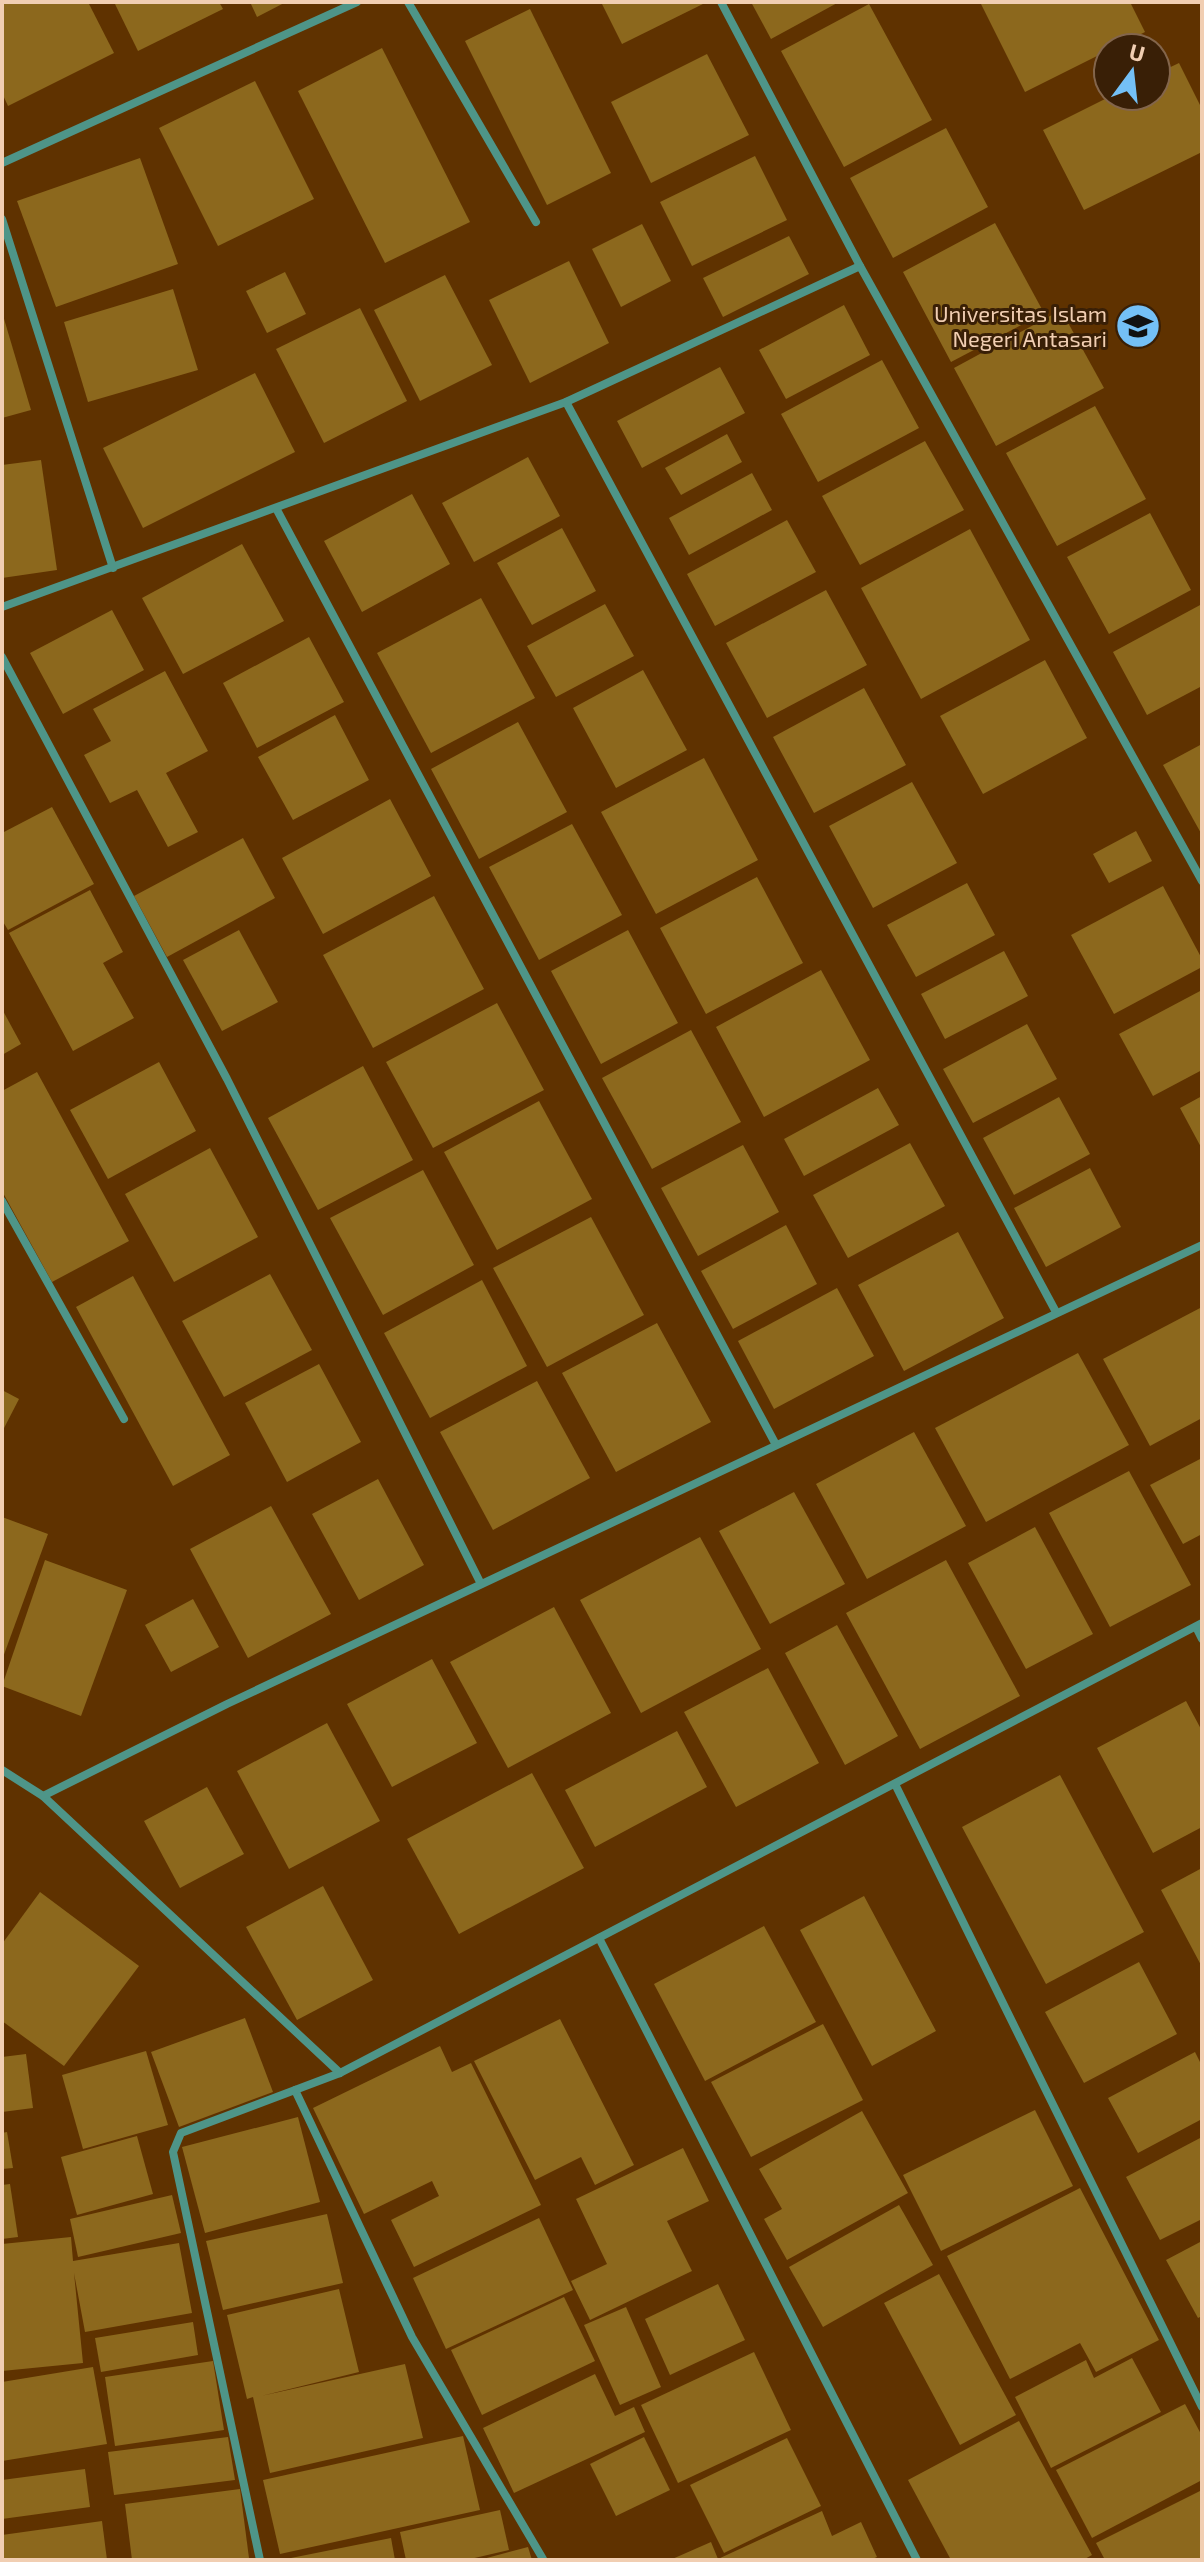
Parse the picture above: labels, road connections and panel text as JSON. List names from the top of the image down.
{
  "places": {
    "school or university": ["Universitas Islam Negeri Antasari"]
  },
  "north": "top"
}
